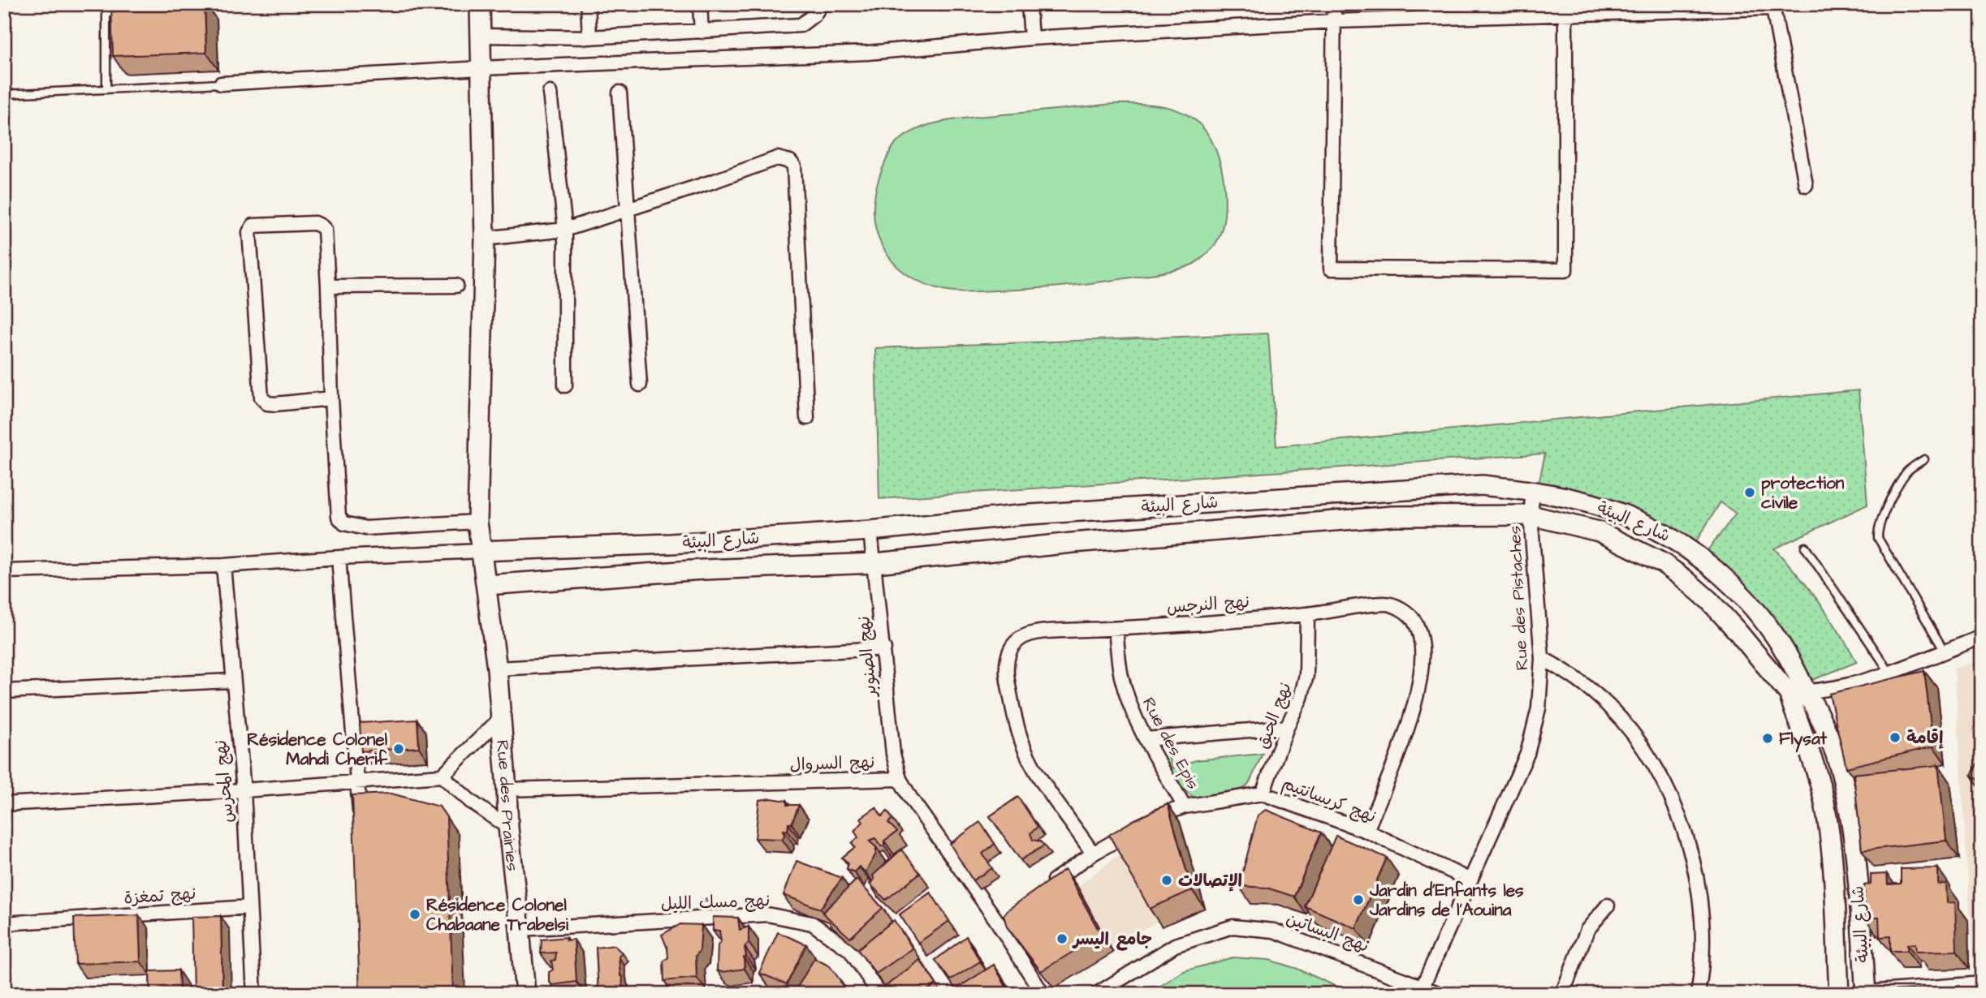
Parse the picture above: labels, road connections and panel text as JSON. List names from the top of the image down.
{
  "streets": {
    "street": [
      "شارع البيئة",
      "Rue des Pistaches",
      "نهج النرجس",
      "نهج الصنوبر",
      "نهج الحبق",
      "Rue des Epis",
      "نهج السروال",
      "نهج المحرس",
      "نهج كريسانتيم",
      "Rue des Prairies",
      "نهج تمغزة",
      "نهج مسك الليل",
      "نهج البساتين"
    ]
  },
  "crossings": [
    ["شارع البيئة", "Rue des Pistaches"],
    ["شارع البيئة", "نهج الصنوبر"],
    ["شارع البيئة", "Rue des Prairies"],
    ["Rue des Pistaches", "نهج كريسانتيم"],
    ["Rue des Pistaches", "نهج البساتين"],
    ["نهج النرجس", "نهج الحبق"],
    ["نهج النرجس", "Rue des Epis"],
    ["نهج النرجس", "نهج كريسانتيم"],
    ["نهج الصنوبر", "نهج السروال"],
    ["نهج الحبق", "نهج كريسانتيم"],
    ["Rue des Epis", "نهج كريسانتيم"],
    ["نهج السروال", "Rue des Prairies"],
    ["نهج المحرس", "نهج تمغزة"],
    ["Rue des Prairies", "نهج مسك الليل"]
  ],
  "places": [
    "protection civile",
    "إقامة",
    "Flysat",
    "Résidence Colonel Mahdi Cherif",
    "الإتصالات",
    "Jardin d'Enfants les Jardins de l'Aouina",
    "Résidence Colonel Chabaane Trabelsi",
    "جامع اليسر"
  ]
}
